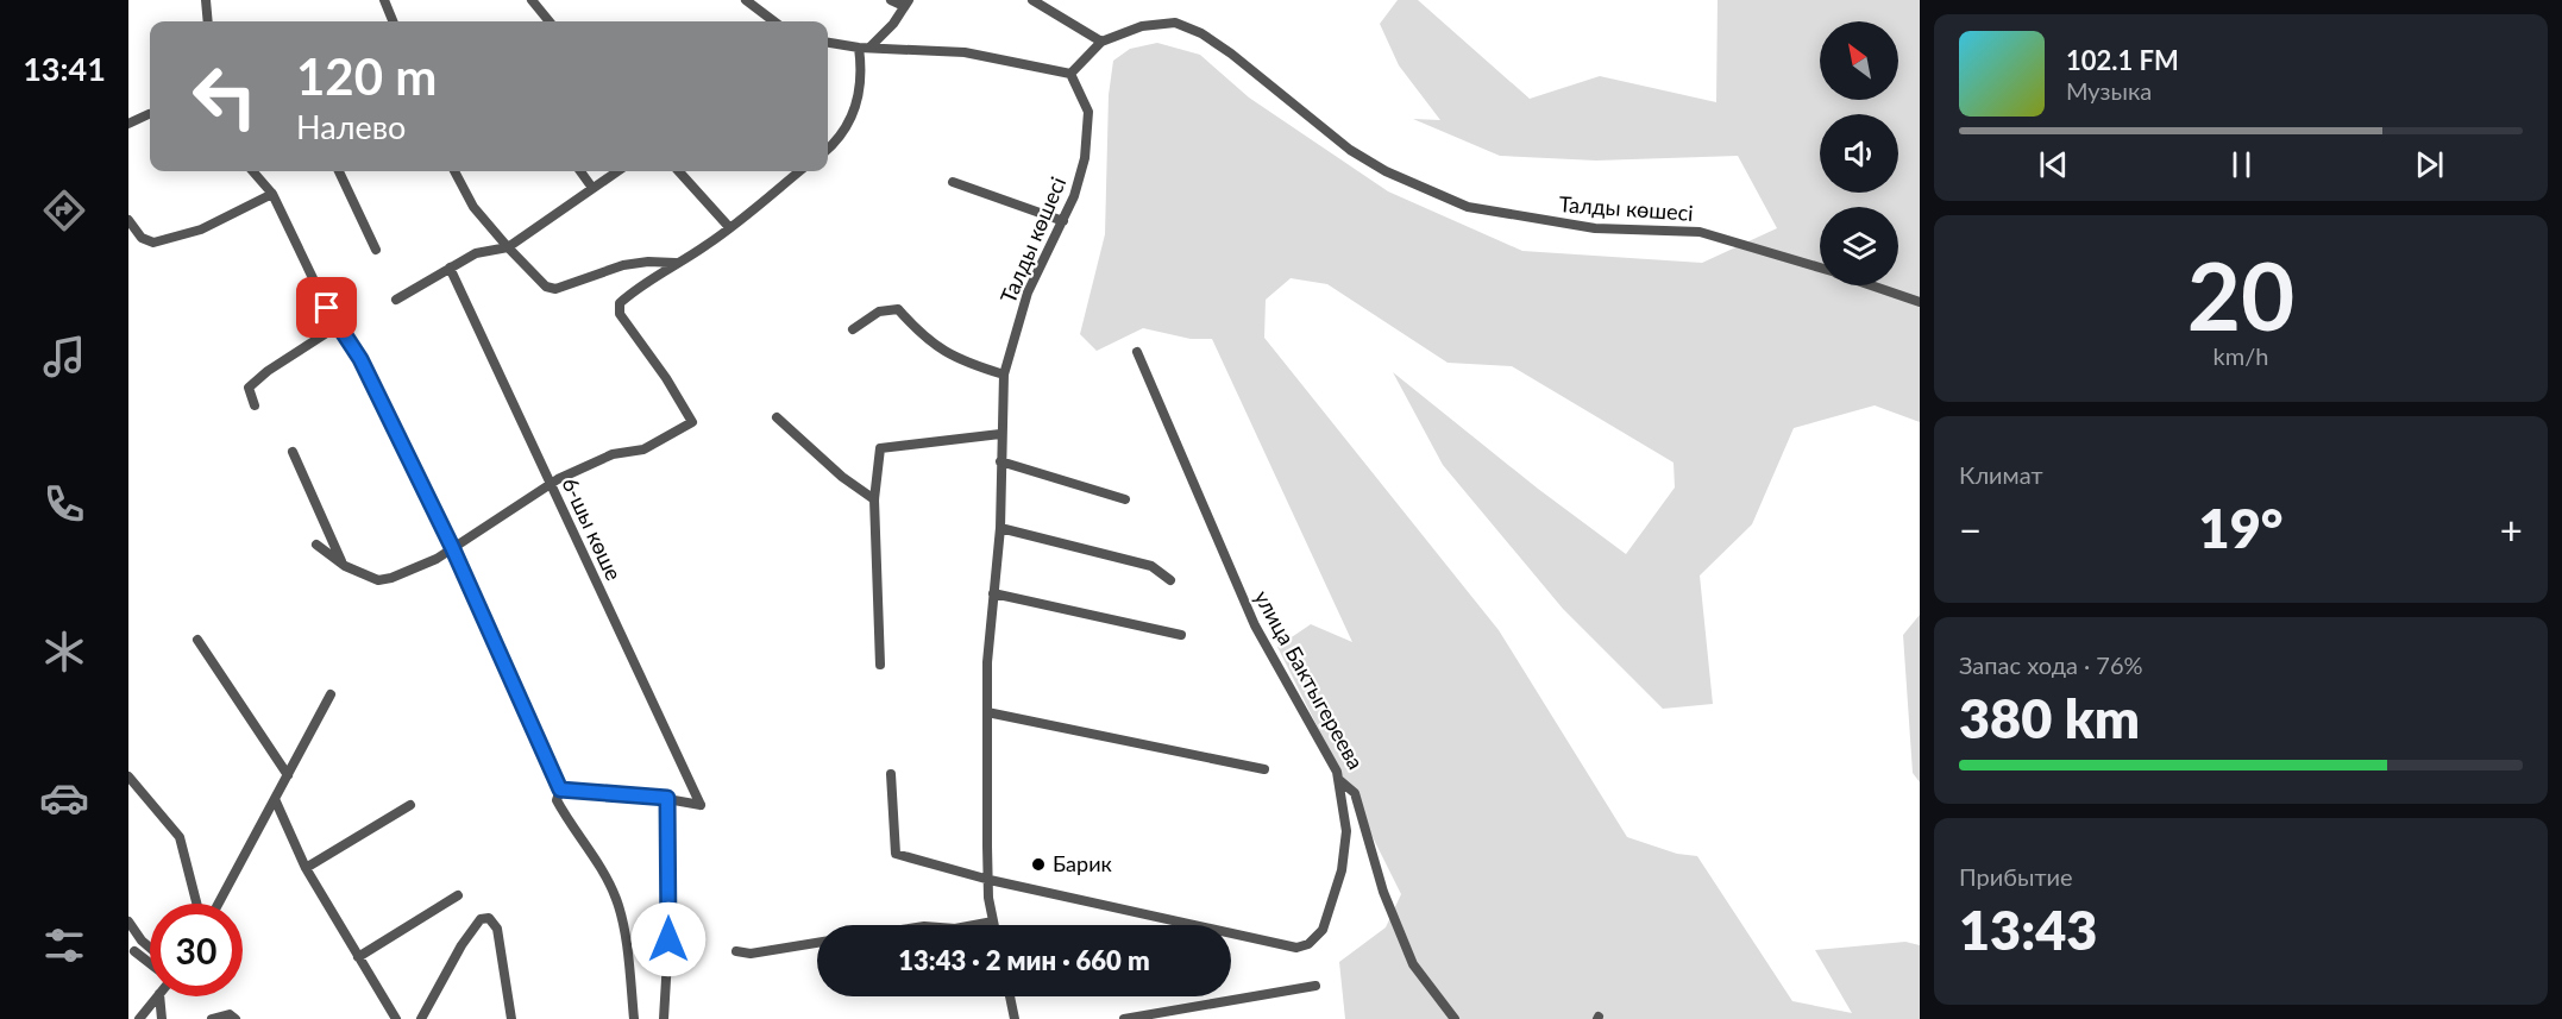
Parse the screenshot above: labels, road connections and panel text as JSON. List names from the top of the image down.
{
  "streets": {
    "street": ["Талды көшесі", "6-шы көше", "улица Бактыгереева"]
  },
  "places": ["Барик"],
  "north": "top left",
  "page": {
    "tabs": "13:41",
    "turn": ["120 m", "Налево"],
    "song": ["102.1 FM", "Музыка"],
    "tile": [
      ["20", "km/h"],
      "Климат",
      ["Запас хода · 76%", "380 km"],
      ["Прибытие", "13:43"]
    ],
    "heat": ["−", "19°", "+"],
    "limit": "30",
    "trip": "13:43 · 2 мин · 660 m"
  }
}
